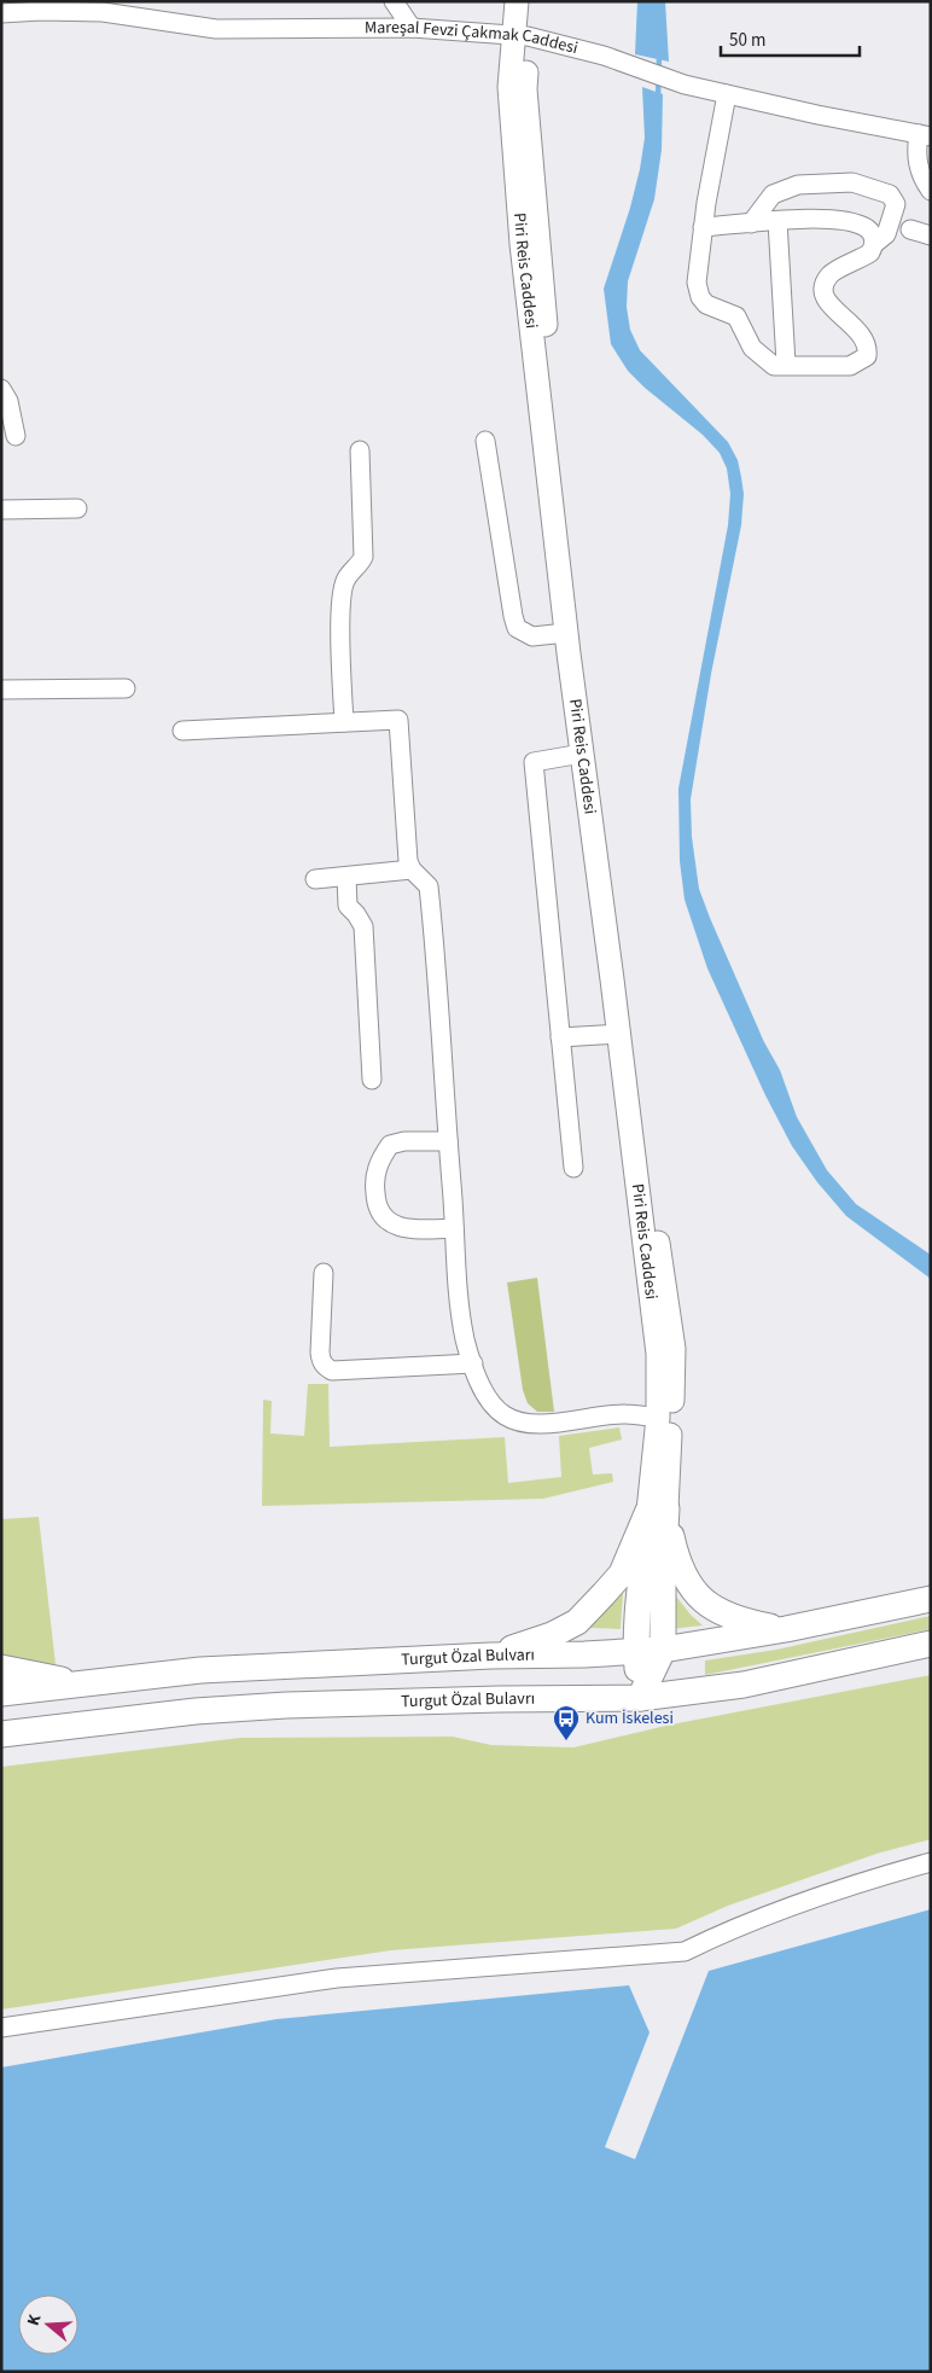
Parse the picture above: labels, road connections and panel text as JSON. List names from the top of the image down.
{
  "streets": {
    "highway": ["Turgut Özal Bulvarı", "Turgut Özal Bulavrı"],
    "main road": ["Piri Reis Caddesi"],
    "street": ["Mareşal Fevzi Çakmak Caddesi"]
  },
  "crossings": [
    ["Mareşal Fevzi Çakmak Caddesi", "Piri Reis Caddesi"]
  ],
  "places": {
    "bus stop": ["Kum İskelesi"]
  },
  "scale_bar": "50 m",
  "north": "left"
}
